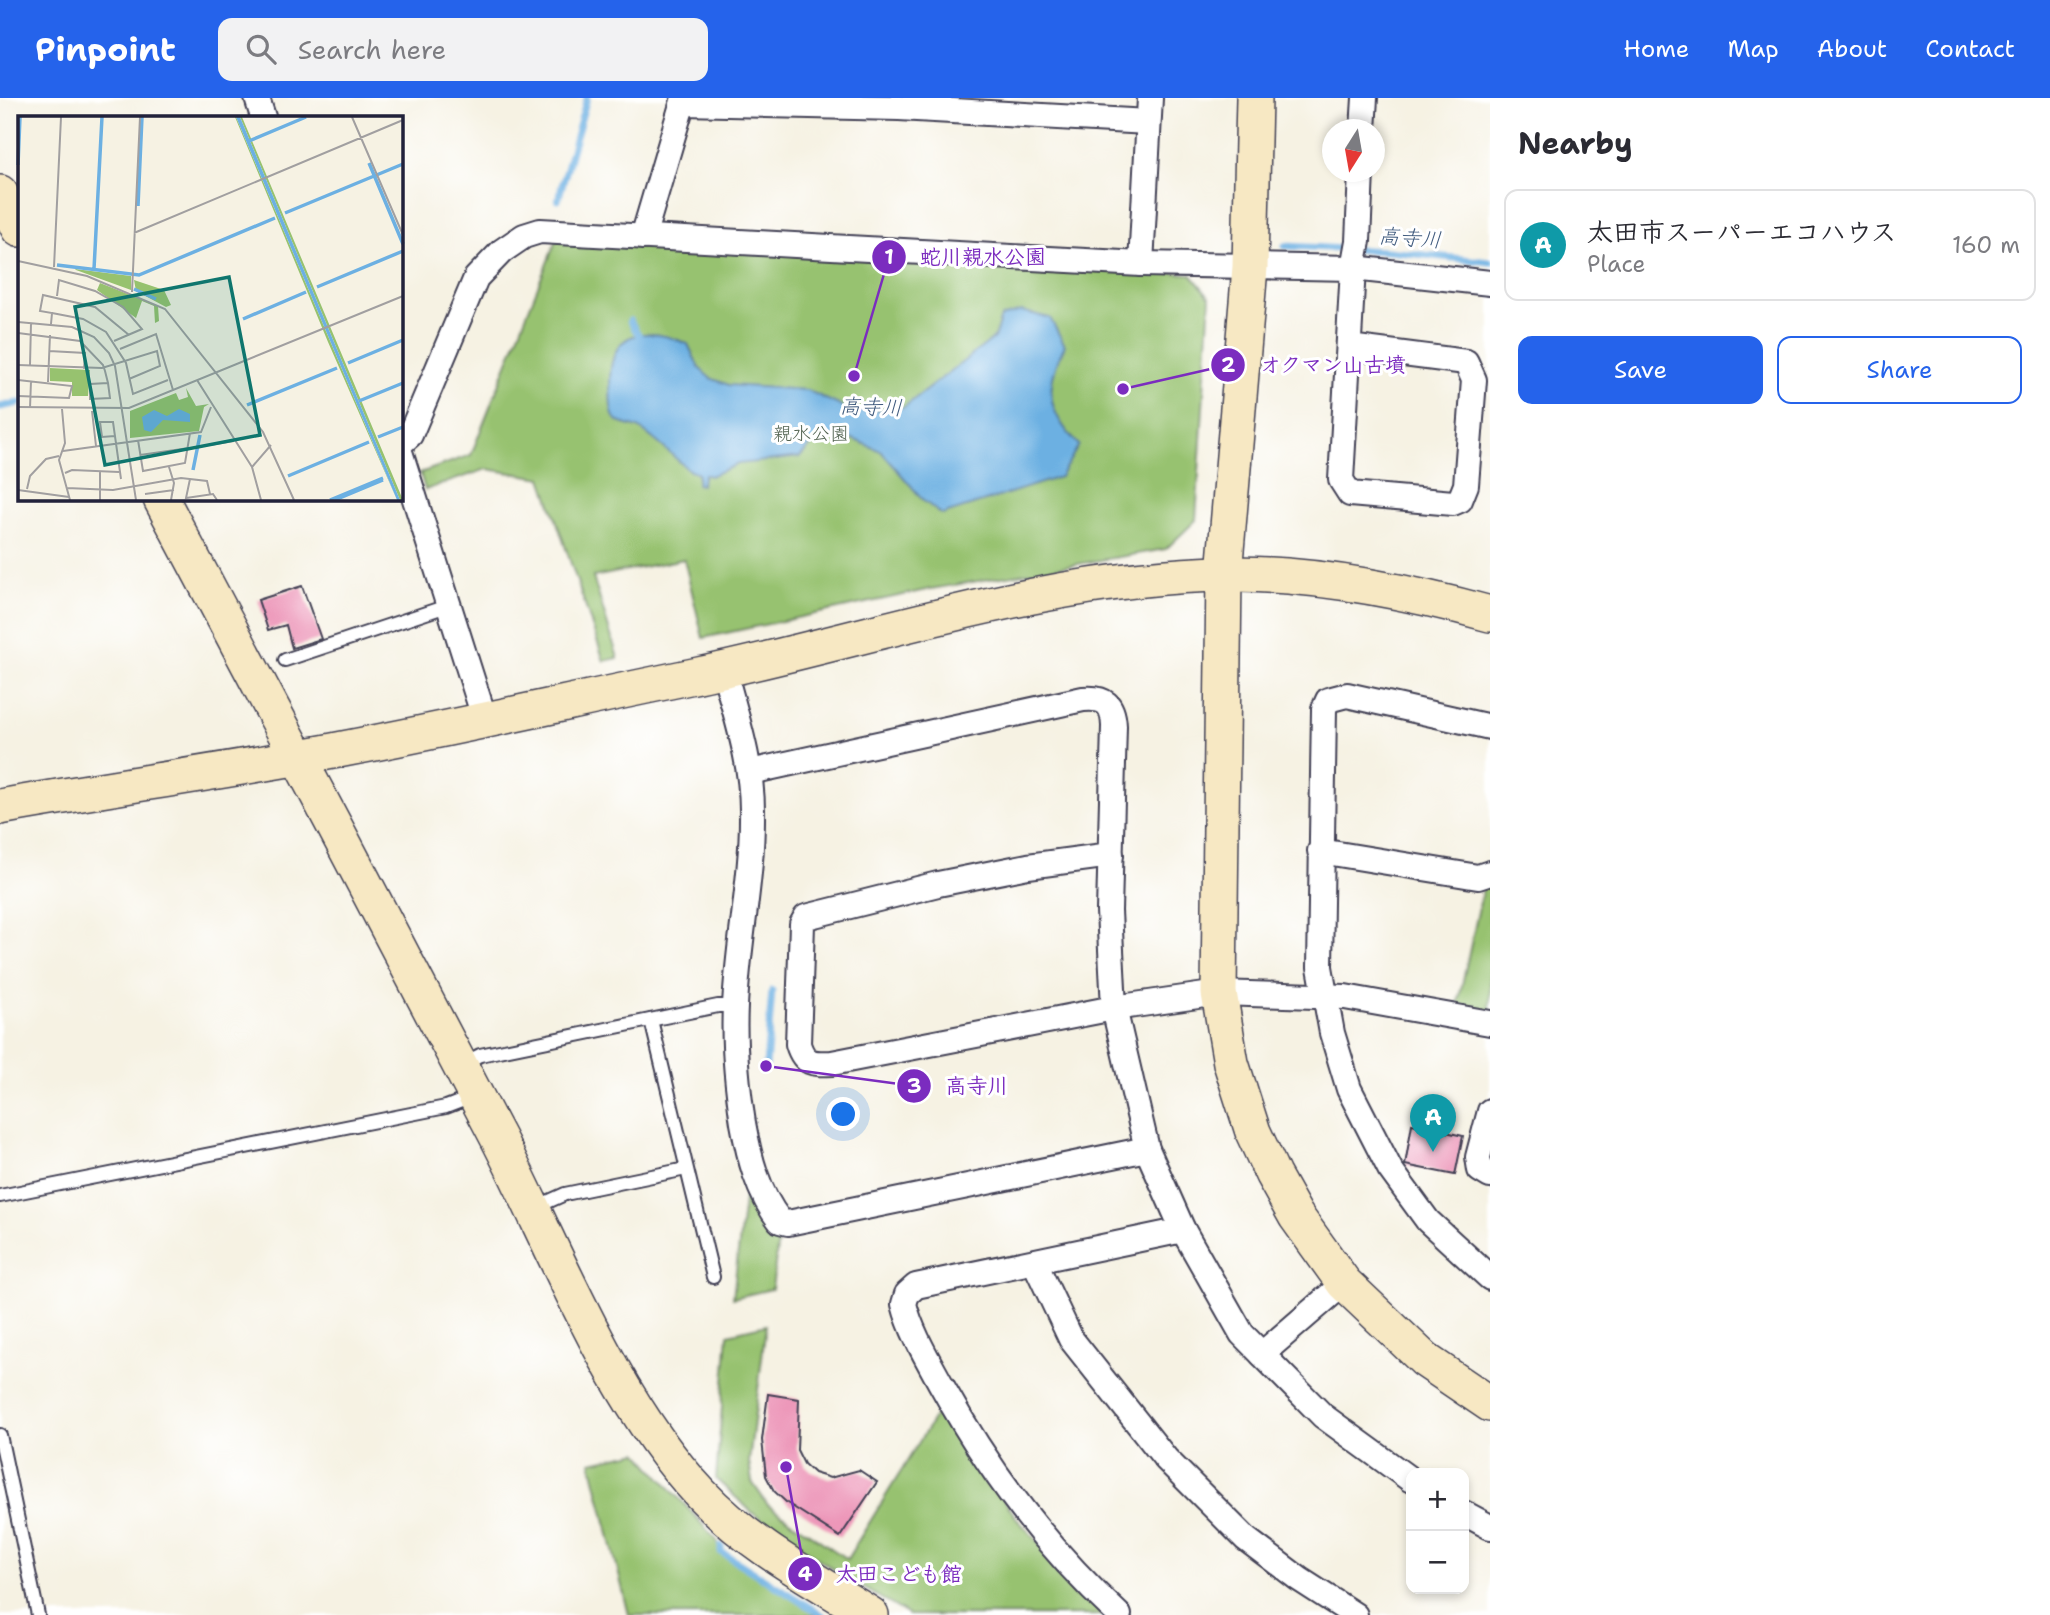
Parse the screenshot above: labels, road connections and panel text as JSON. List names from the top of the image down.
{
  "water": ["高寺川"],
  "parks": ["親水公園"],
  "places": [
    "蛇川親水公園",
    "オクマン山古墳",
    "高寺川",
    "太田こども館"
  ],
  "north": "bottom",
  "page": {
    "header": "Pinpoint",
    "search": "Search here",
    "nav": [
      "Home",
      "Map",
      "About",
      "Contact"
    ],
    "heading": "Nearby",
    "list": [
      {
        "mark": "A",
        "name": "太田市スーパーエコハウス",
        "note": "Place",
        "value": "160 m"
      }
    ],
    "buttons": ["Save", "Share"],
    "pins": "A",
    "map_buttons": ["+", "−"]
  }
}
